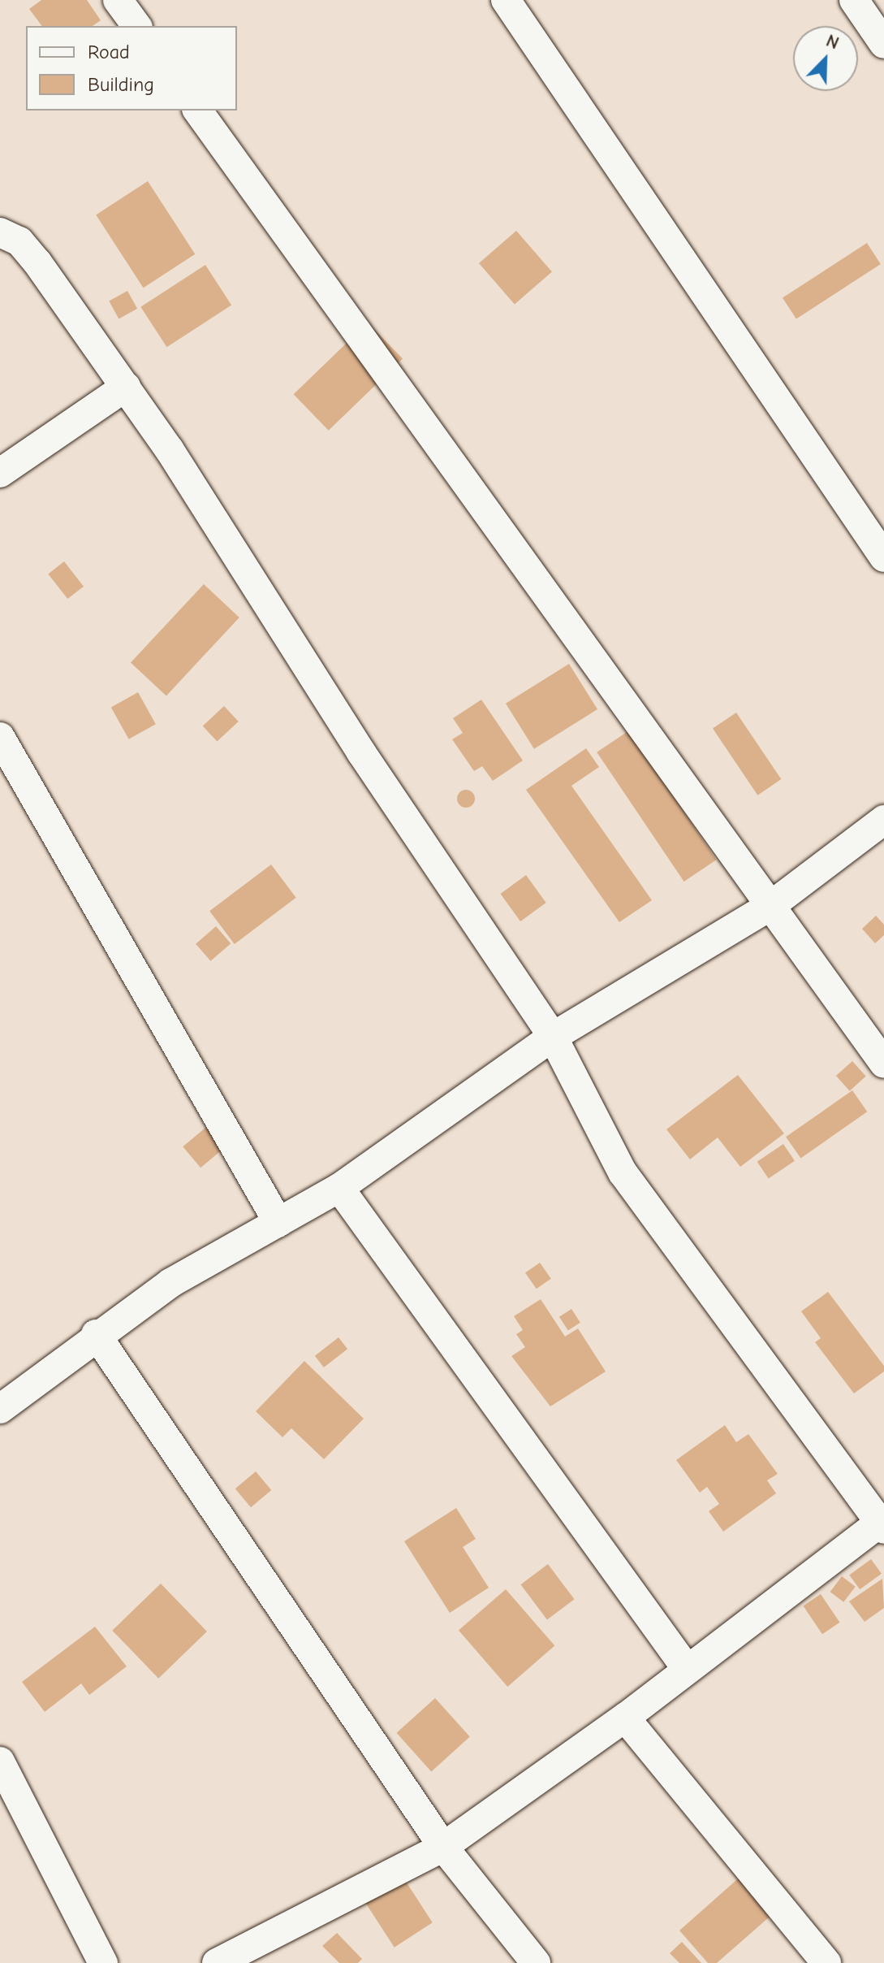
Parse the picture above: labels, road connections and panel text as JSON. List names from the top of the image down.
{
  "legend": ["Road", "Building"],
  "north": "top right"
}
